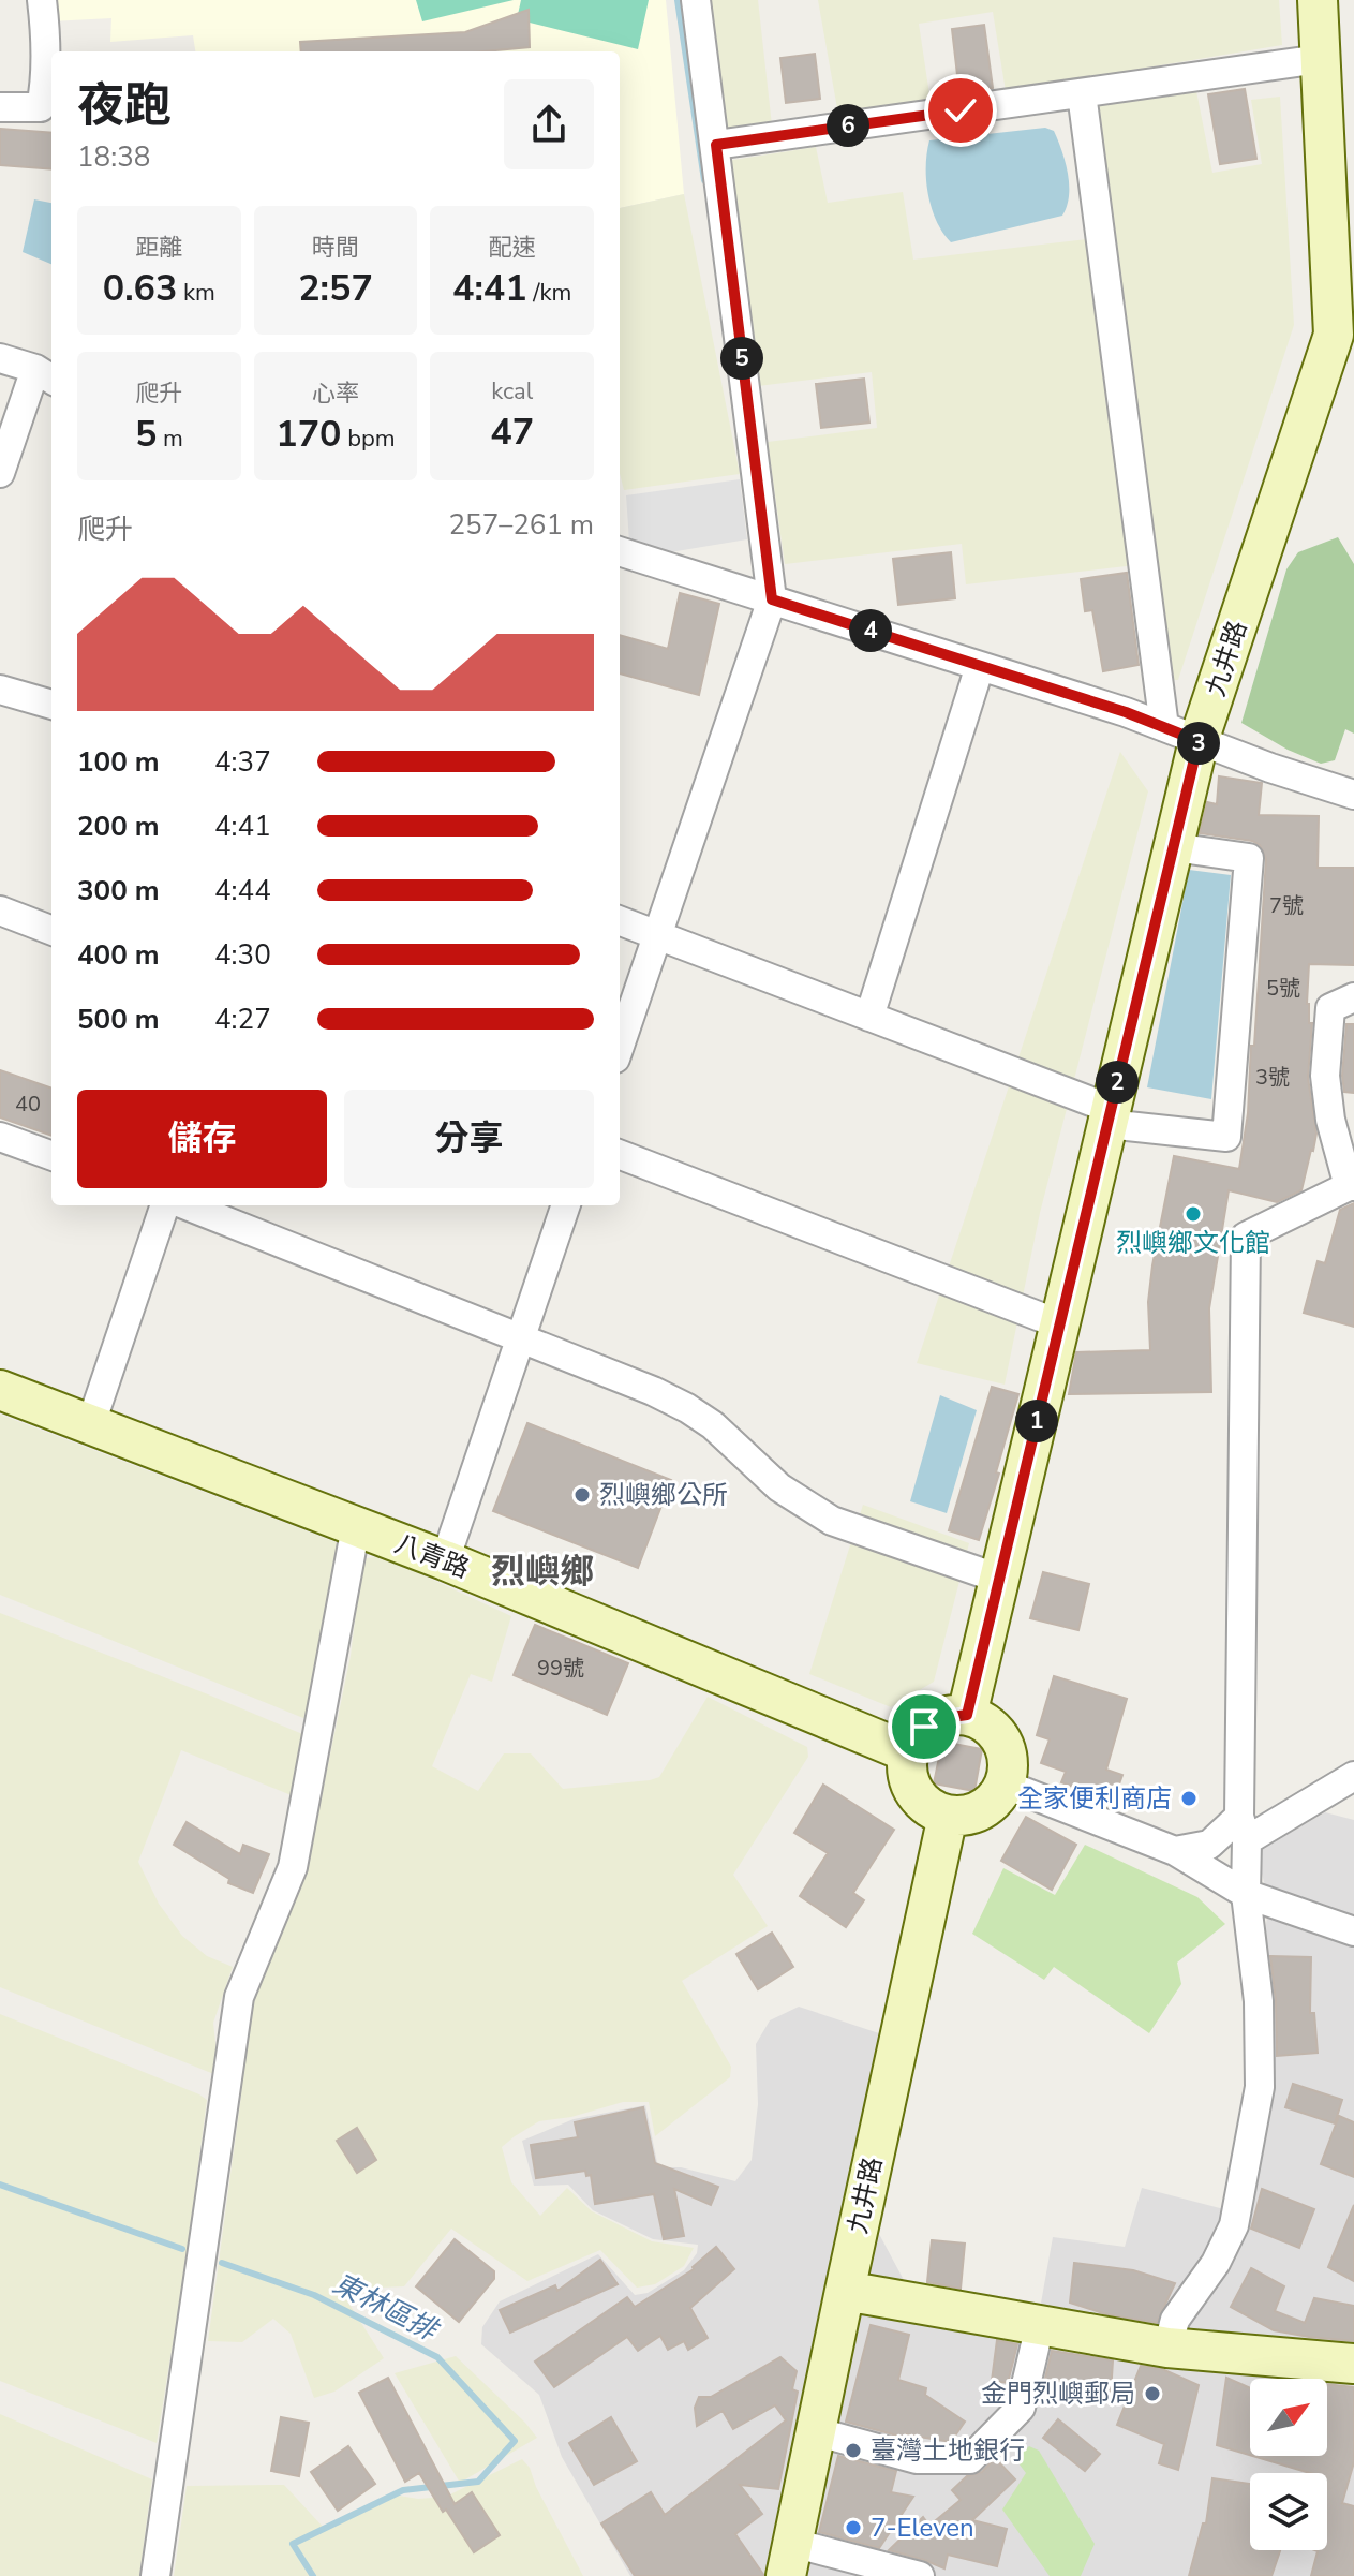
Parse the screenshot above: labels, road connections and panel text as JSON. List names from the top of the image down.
{
  "streets": {
    "main road": ["九井路", "八青路"]
  },
  "crossings": [
    ["九井路", "八青路"]
  ],
  "districts": ["烈嶼鄉"],
  "water": ["東林區排"],
  "places": [
    "烈嶼鄉文化館",
    "烈嶼鄉公所",
    "全家便利商店",
    "金門烈嶼郵局",
    "臺灣土地銀行",
    "7-Eleven"
  ],
  "house_numbers": [
    "7號",
    "5號",
    "3號",
    "40",
    "99號"
  ],
  "north": "top right",
  "page": {
    "heading": ["夜跑", "18:38"],
    "pins": [
      "6",
      "5",
      "4",
      "3",
      "2",
      "1"
    ],
    "stats": [
      ["距離", "0.63 km"],
      ["時間", "2:57"],
      ["配速", "4:41 /km"],
      ["爬升", "5 m"],
      ["心率", "170 bpm"],
      ["kcal", "47"]
    ],
    "chart": ["爬升", "257–261 m"],
    "list": [
      {
        "name": "100 m",
        "note": "4:37"
      },
      {
        "name": "200 m",
        "note": "4:41"
      },
      {
        "name": "300 m",
        "note": "4:44"
      },
      {
        "name": "400 m",
        "note": "4:30"
      },
      {
        "name": "500 m",
        "note": "4:27"
      }
    ],
    "buttons": ["儲存", "分享"]
  }
}
